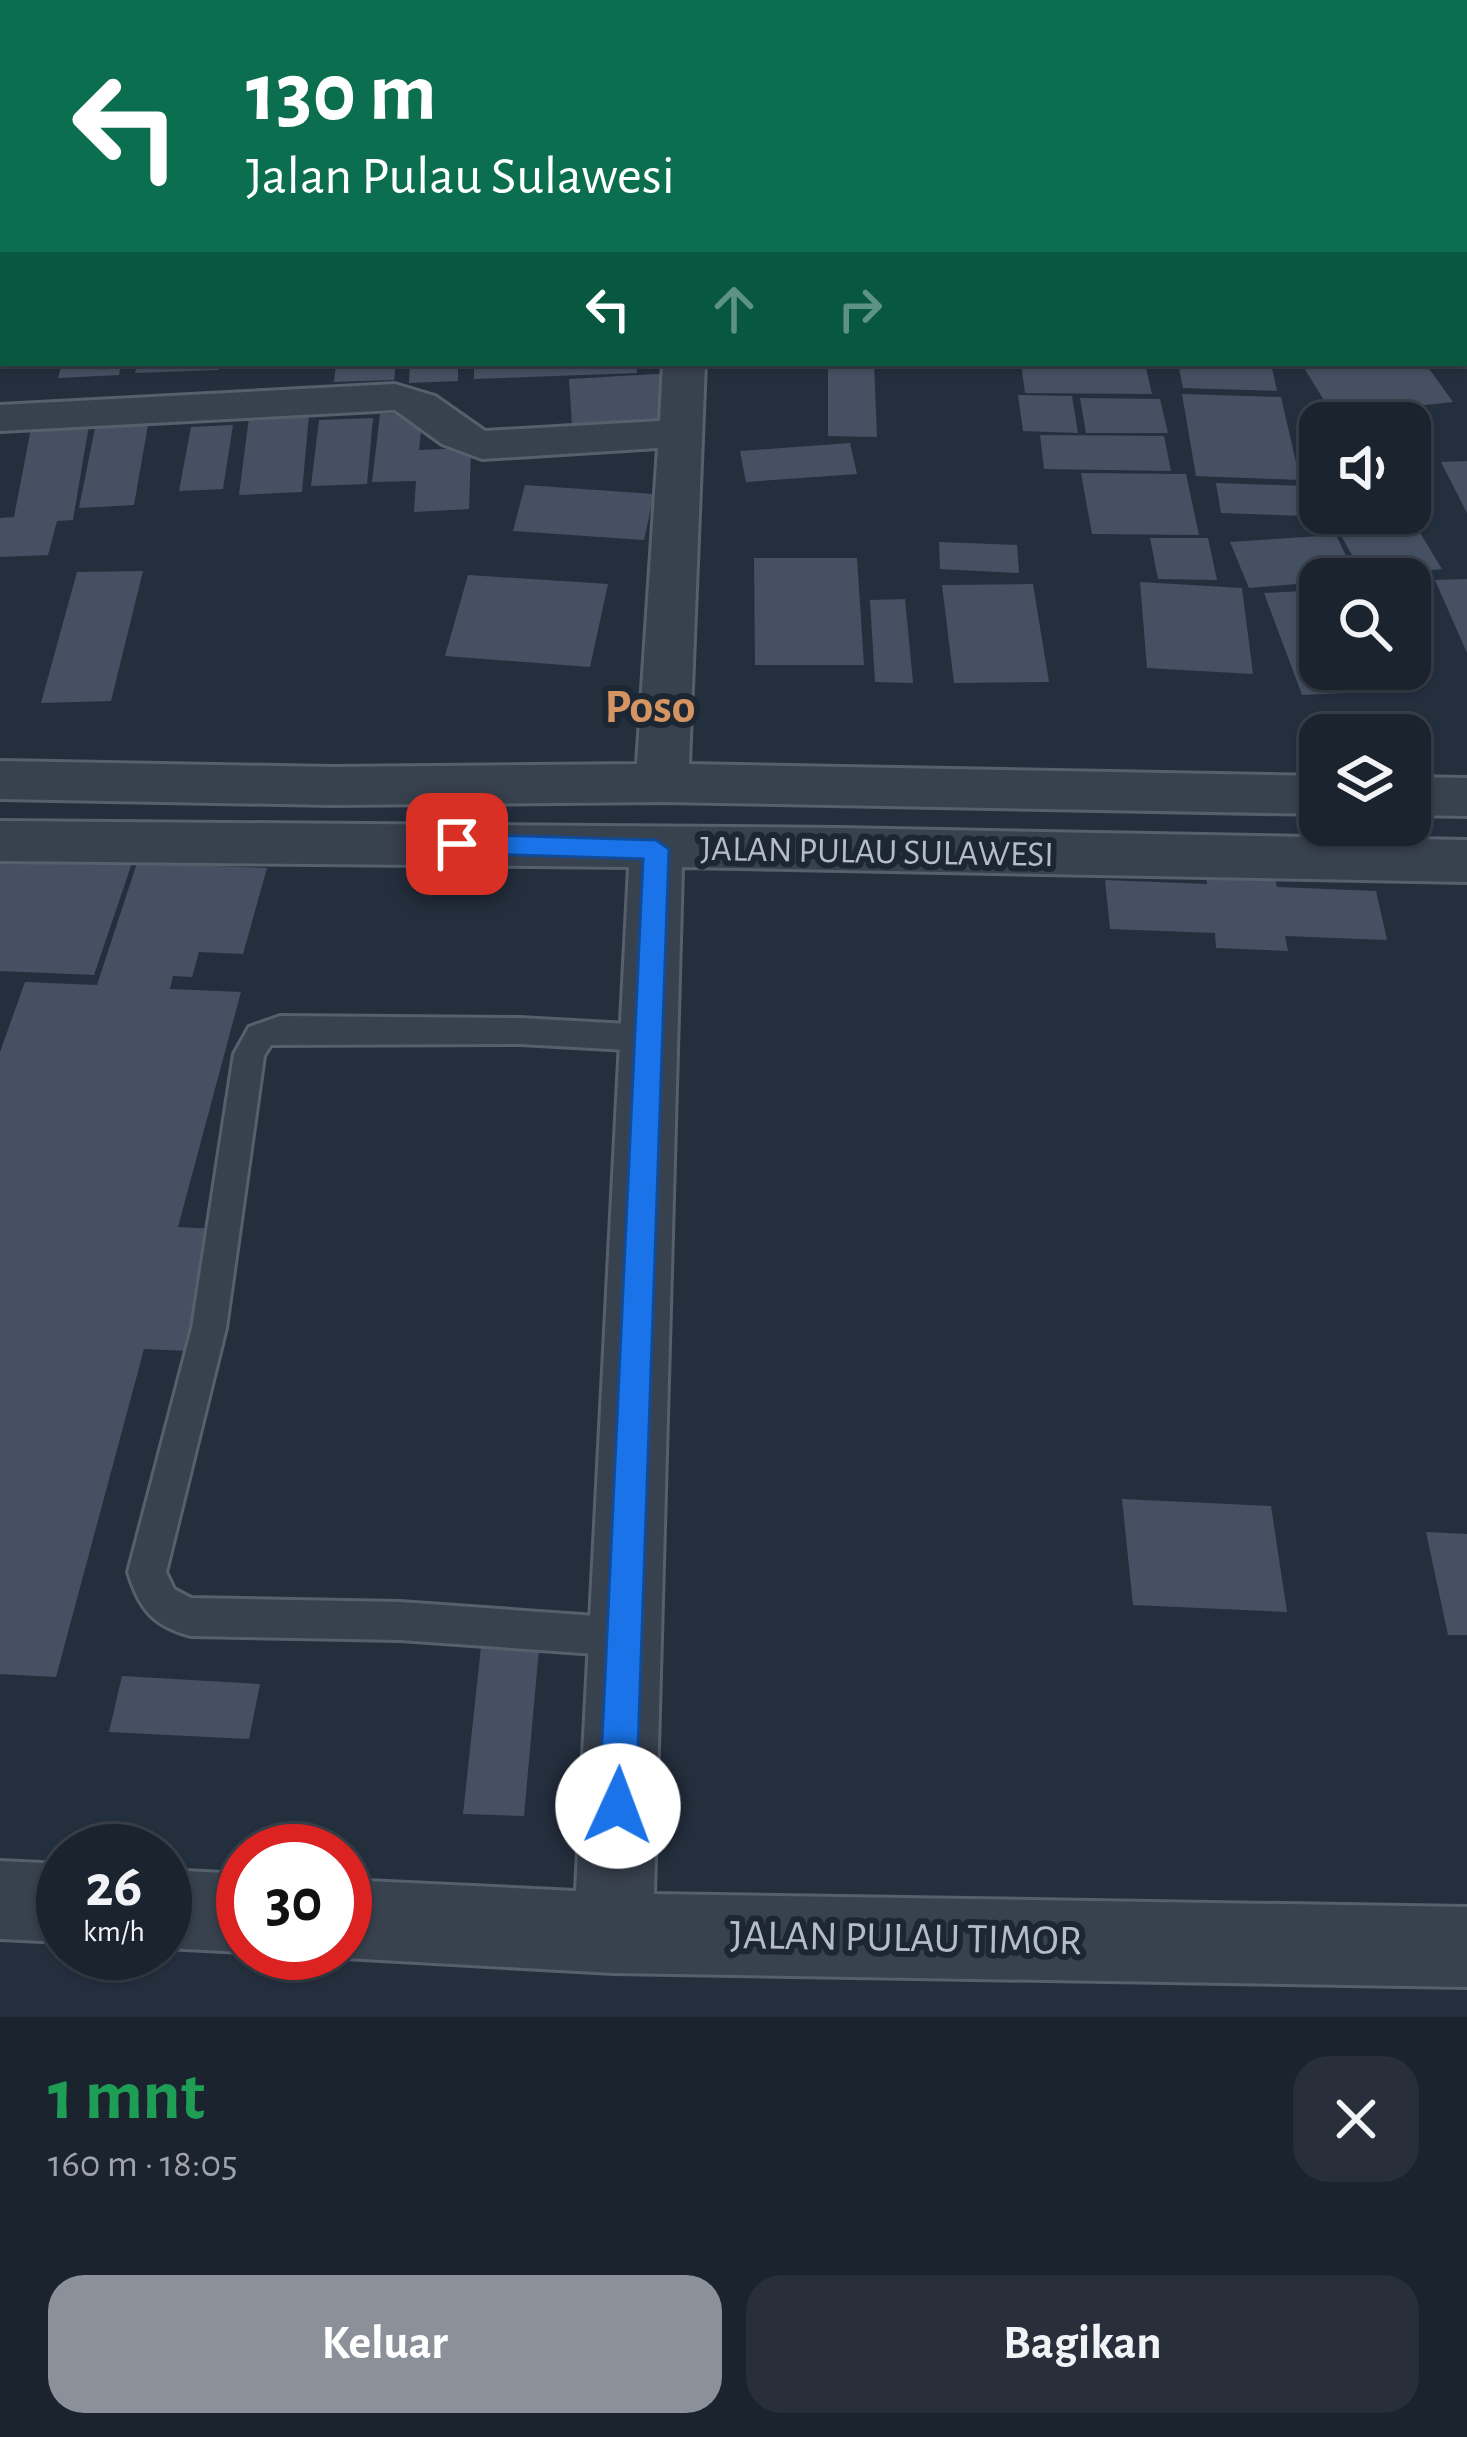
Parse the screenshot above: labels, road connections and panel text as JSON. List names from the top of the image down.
{
  "streets": {
    "street": ["JALAN PULAU SULAWESI", "JALAN PULAU TIMOR"]
  },
  "districts": ["Poso"],
  "page": {
    "turn": ["130 m", "Jalan Pulau Sulawesi"],
    "speed": "26 km/h",
    "limit": "30",
    "heading": ["1 mnt", "160 m · 18:05"],
    "buttons": ["Keluar", "Bagikan"]
  }
}
